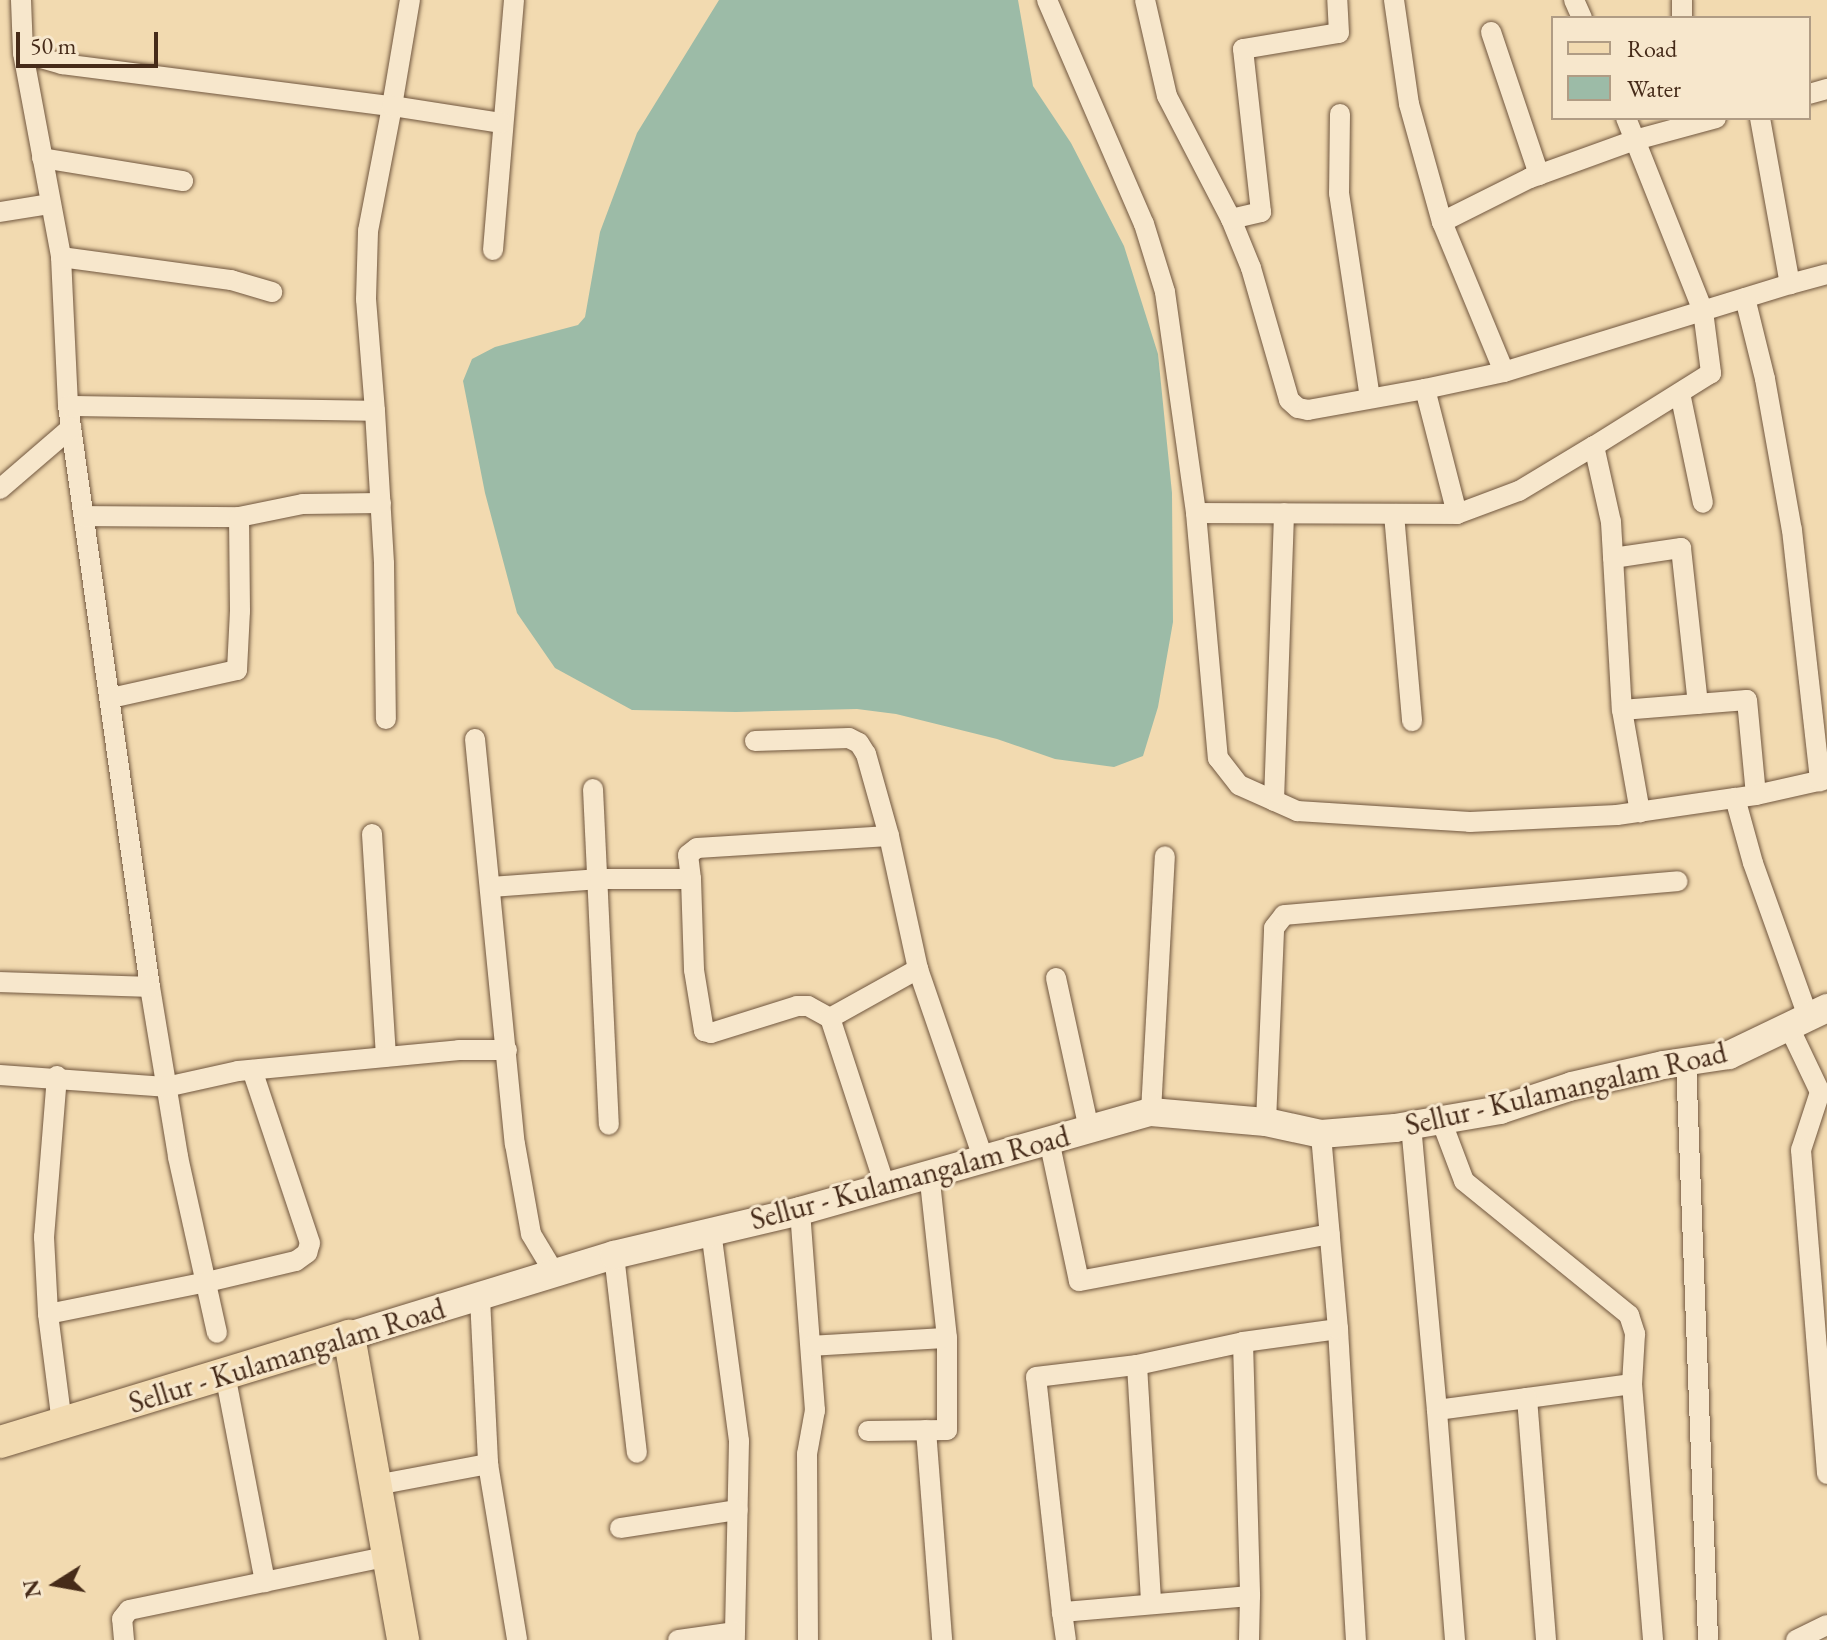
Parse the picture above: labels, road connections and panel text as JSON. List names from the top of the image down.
{
  "streets": {
    "main road": ["Sellur - Kulamangalam Road"]
  },
  "legend": ["Road", "Water"],
  "scale_bar": "50 m",
  "north": "left"
}
